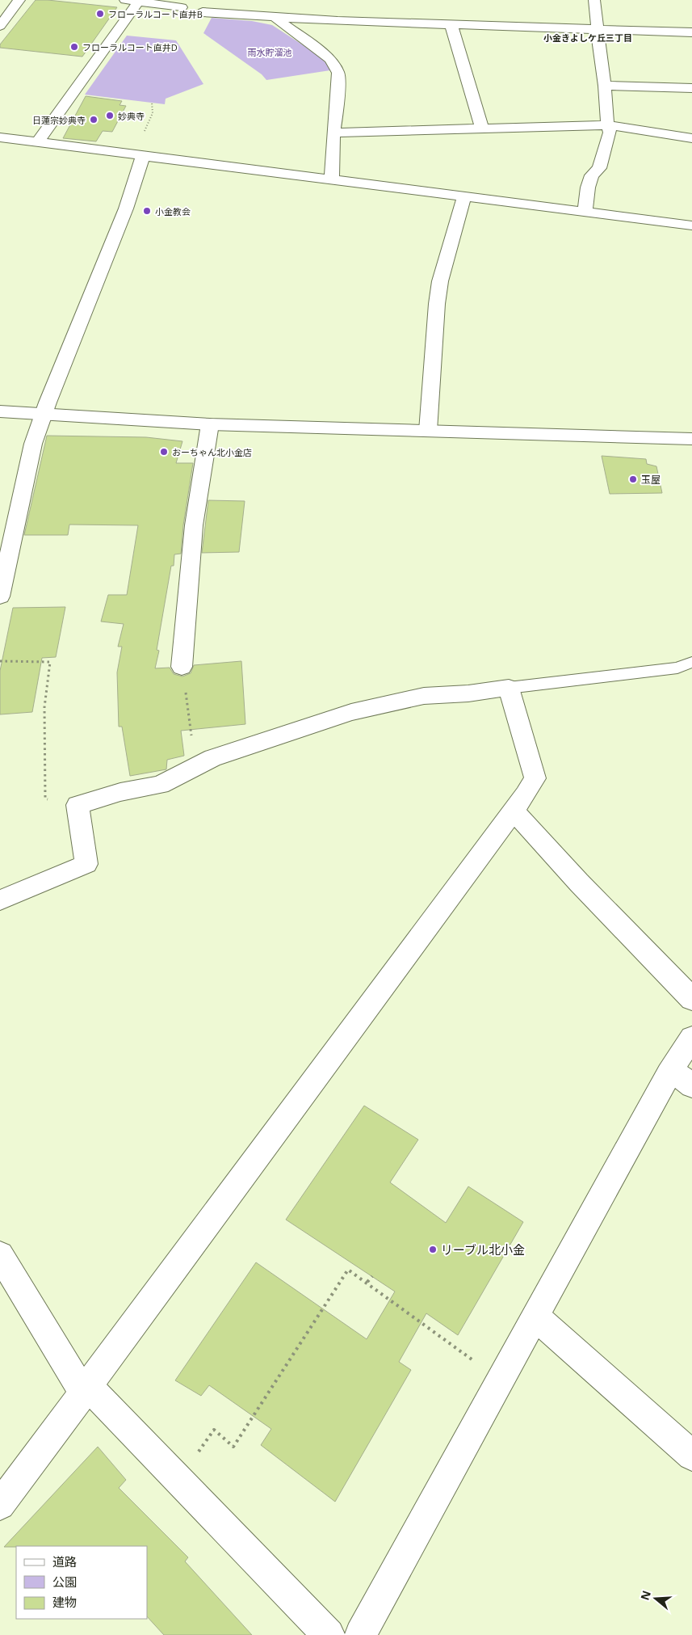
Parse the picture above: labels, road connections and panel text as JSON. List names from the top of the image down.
{
  "districts": ["小金きよしケ丘三丁目"],
  "parks": ["雨水貯溜池"],
  "places": [
    "フローラルコート直井B",
    "フローラルコート直井D",
    "妙典寺",
    "日蓮宗妙典寺",
    "小金教会",
    "おーちゃん北小金店",
    "玉屋",
    "リーブル北小金"
  ],
  "legend": ["道路", "公園", "建物"],
  "north": "left"
}
